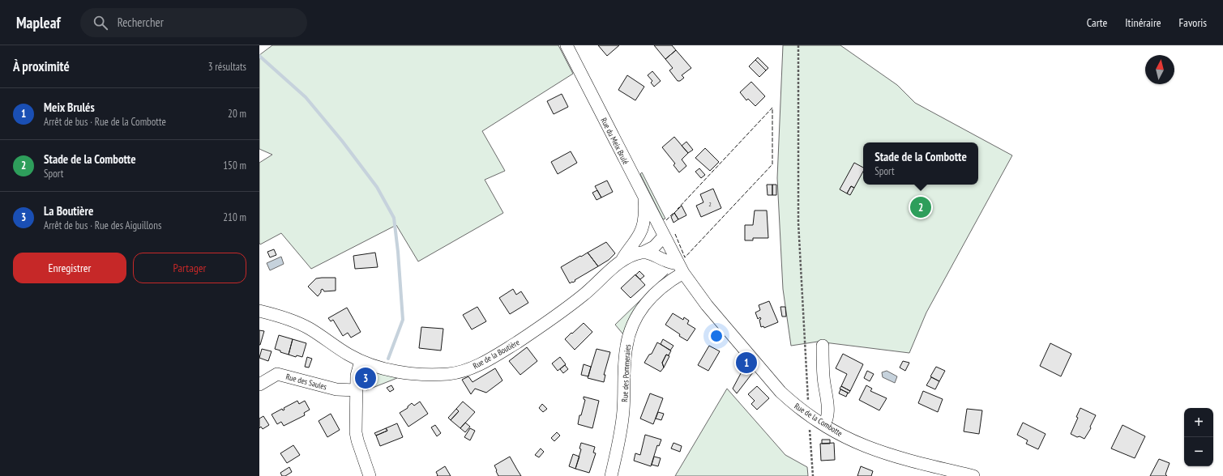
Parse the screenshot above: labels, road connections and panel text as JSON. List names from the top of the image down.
{
  "streets": {
    "street": [
      "Rue du Meix Brulé",
      "Rue de la Boutière",
      "Rue des Pommeraies",
      "Rue des Saules",
      "Rue de la Combotte"
    ]
  },
  "crossings": [
    ["Rue du Meix Brulé", "Rue de la Boutière"],
    ["Rue du Meix Brulé", "Rue de la Combotte"],
    ["Rue de la Boutière", "Rue de la Combotte"],
    ["Rue des Pommeraies", "Rue de la Combotte"]
  ],
  "house_numbers": ["2"],
  "north": "top",
  "page": {
    "header": "Mapleaf",
    "search": "Rechercher",
    "nav": ["Carte", "Itinéraire", "Favoris"],
    "heading": ["À proximité", "3 résultats"],
    "list": [
      {
        "mark": "1",
        "name": "Meix Brulés",
        "note": "Arrêt de bus · Rue de la Combotte",
        "value": "20 m"
      },
      {
        "mark": "2",
        "name": "Stade de la Combotte",
        "note": "Sport",
        "value": "150 m"
      },
      {
        "mark": "3",
        "name": "La Boutière",
        "note": "Arrêt de bus · Rue des Aiguillons",
        "value": "210 m"
      }
    ],
    "popup": ["Stade de la Combotte", "Sport"],
    "pins": ["2", "1", "3"],
    "buttons": ["Enregistrer", "Partager"],
    "map_buttons": ["+", "−"]
  }
}
